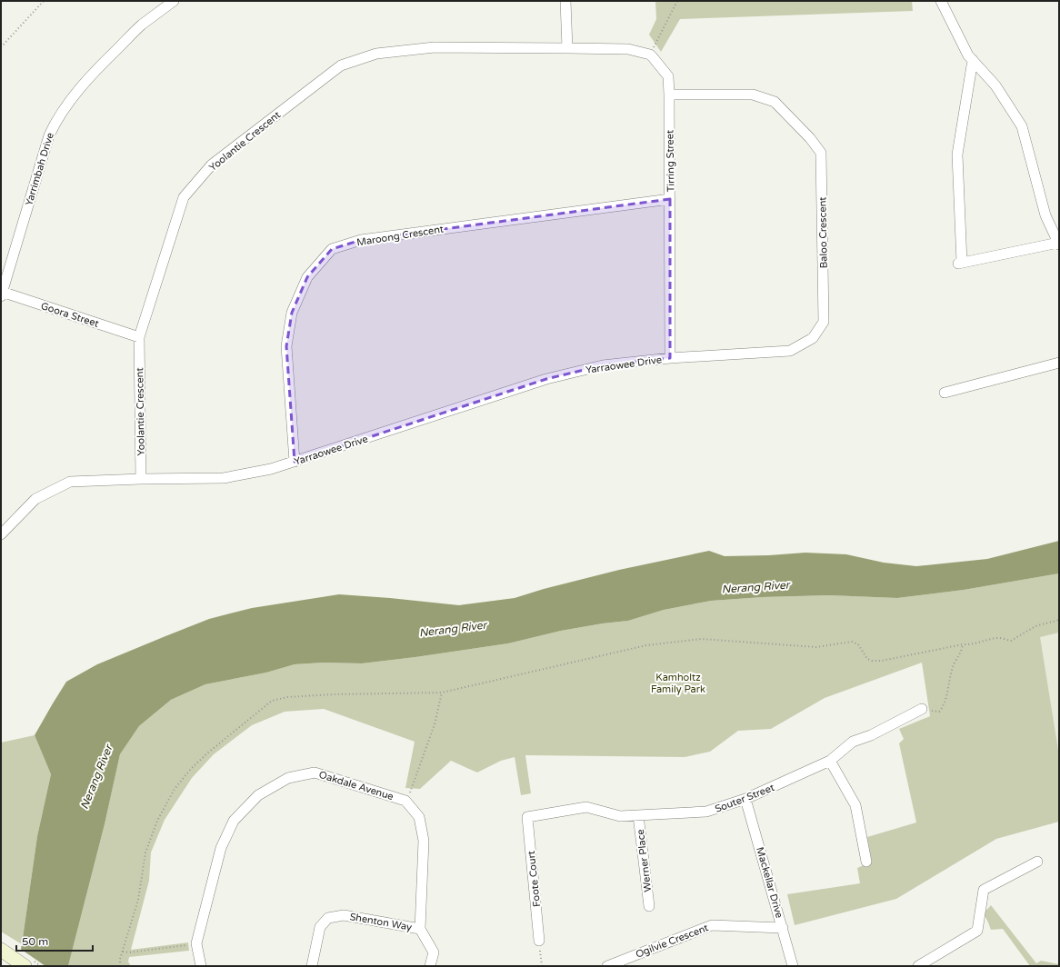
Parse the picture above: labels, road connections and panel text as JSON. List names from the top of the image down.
{
  "streets": {
    "street": [
      "Yoolantie Crescent",
      "Tirring Street",
      "Yarrimbah Drive",
      "Baloo Crescent",
      "Maroong Crescent",
      "Goora Street",
      "Yarraowee Drive",
      "Oakdale Avenue",
      "Souter Street",
      "Werner Place",
      "Foote Court",
      "Mackellar Drive",
      "Shenton Way",
      "Ogilvie Crescent"
    ]
  },
  "crossings": [
    ["Yoolantie Crescent", "Goora Street"],
    ["Yoolantie Crescent", "Yarraowee Drive"],
    ["Tirring Street", "Baloo Crescent"],
    ["Tirring Street", "Maroong Crescent"],
    ["Tirring Street", "Yarraowee Drive"],
    ["Yarrimbah Drive", "Goora Street"],
    ["Baloo Crescent", "Yarraowee Drive"],
    ["Maroong Crescent", "Yarraowee Drive"],
    ["Oakdale Avenue", "Shenton Way"],
    ["Souter Street", "Werner Place"],
    ["Souter Street", "Foote Court"],
    ["Souter Street", "Mackellar Drive"],
    ["Mackellar Drive", "Ogilvie Crescent"]
  ],
  "water": ["Nerang River"],
  "parks": ["Kamholtz Family Park"],
  "scale_bar": "50 m"
}
